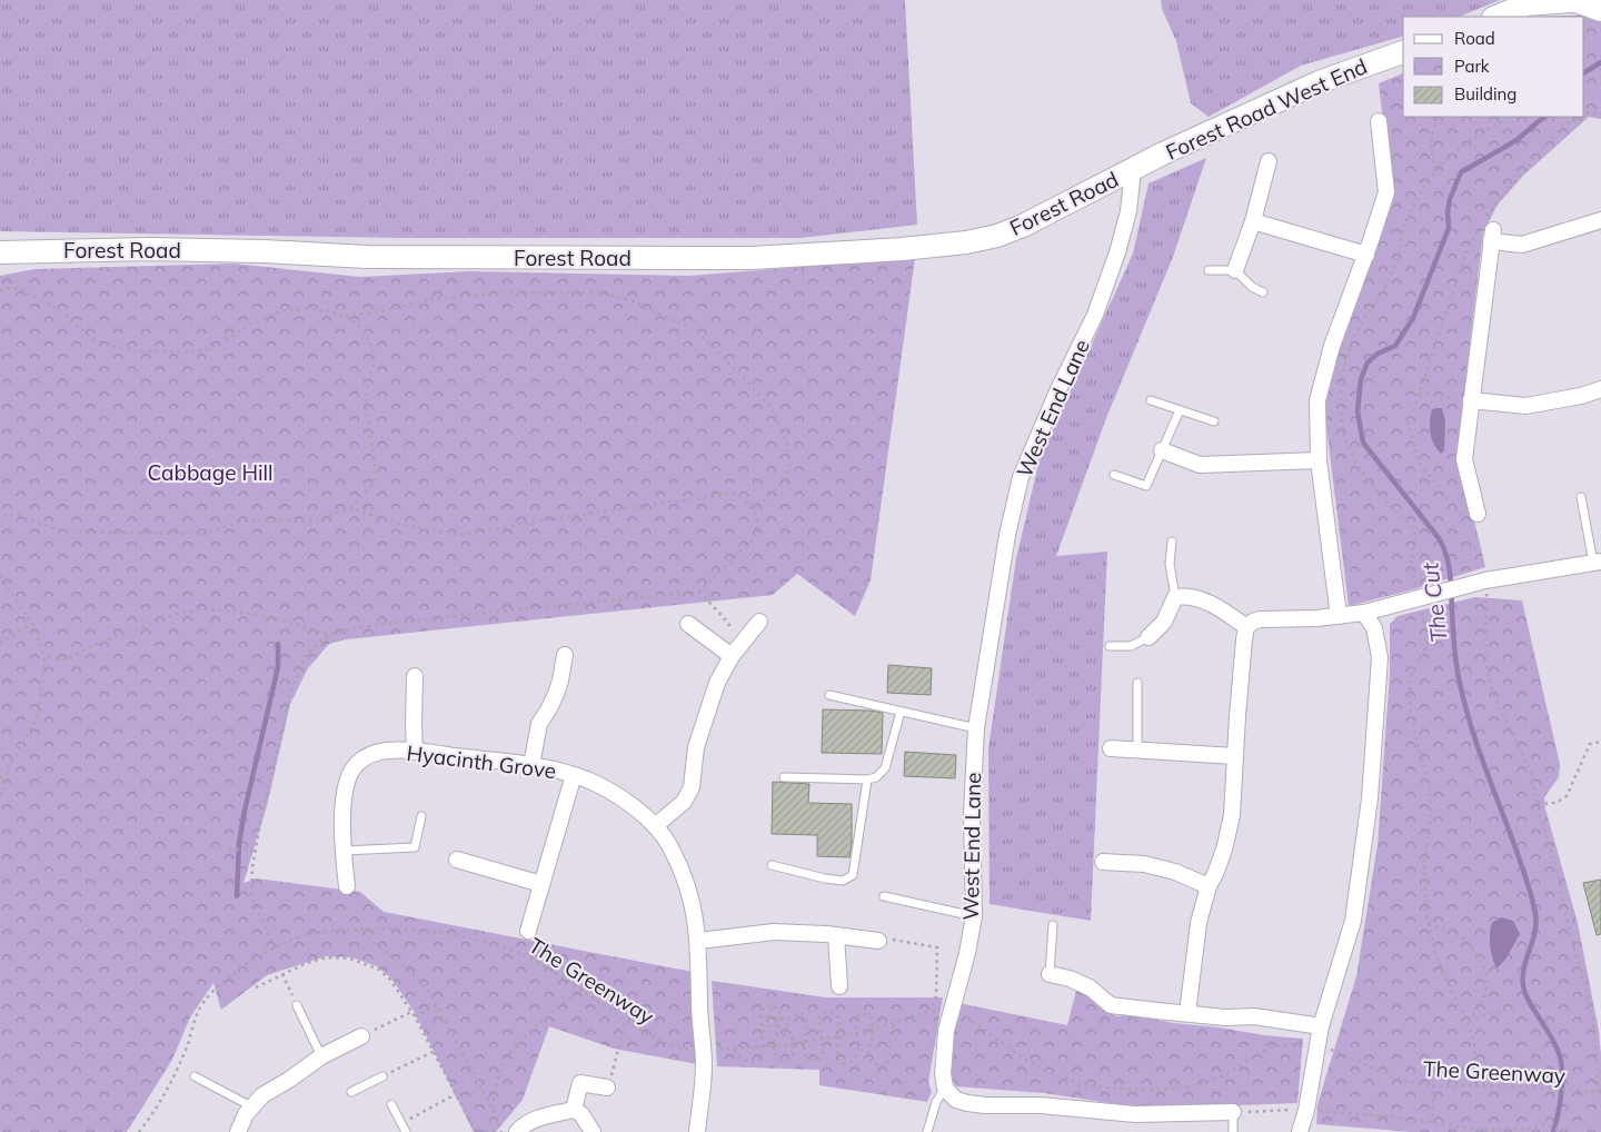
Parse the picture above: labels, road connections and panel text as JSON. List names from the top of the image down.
{
  "streets": {
    "main road": ["Forest Road West End", "Forest Road"],
    "street": ["West End Lane", "Hyacinth Grove"],
    "path": ["The Greenway"]
  },
  "crossings": [
    ["Forest Road West End", "Forest Road"],
    ["Forest Road West End", "West End Lane"],
    ["Forest Road", "West End Lane"]
  ],
  "water": ["The Cut"],
  "parks": ["Cabbage Hill"],
  "legend": ["Road", "Park", "Building"]
}
